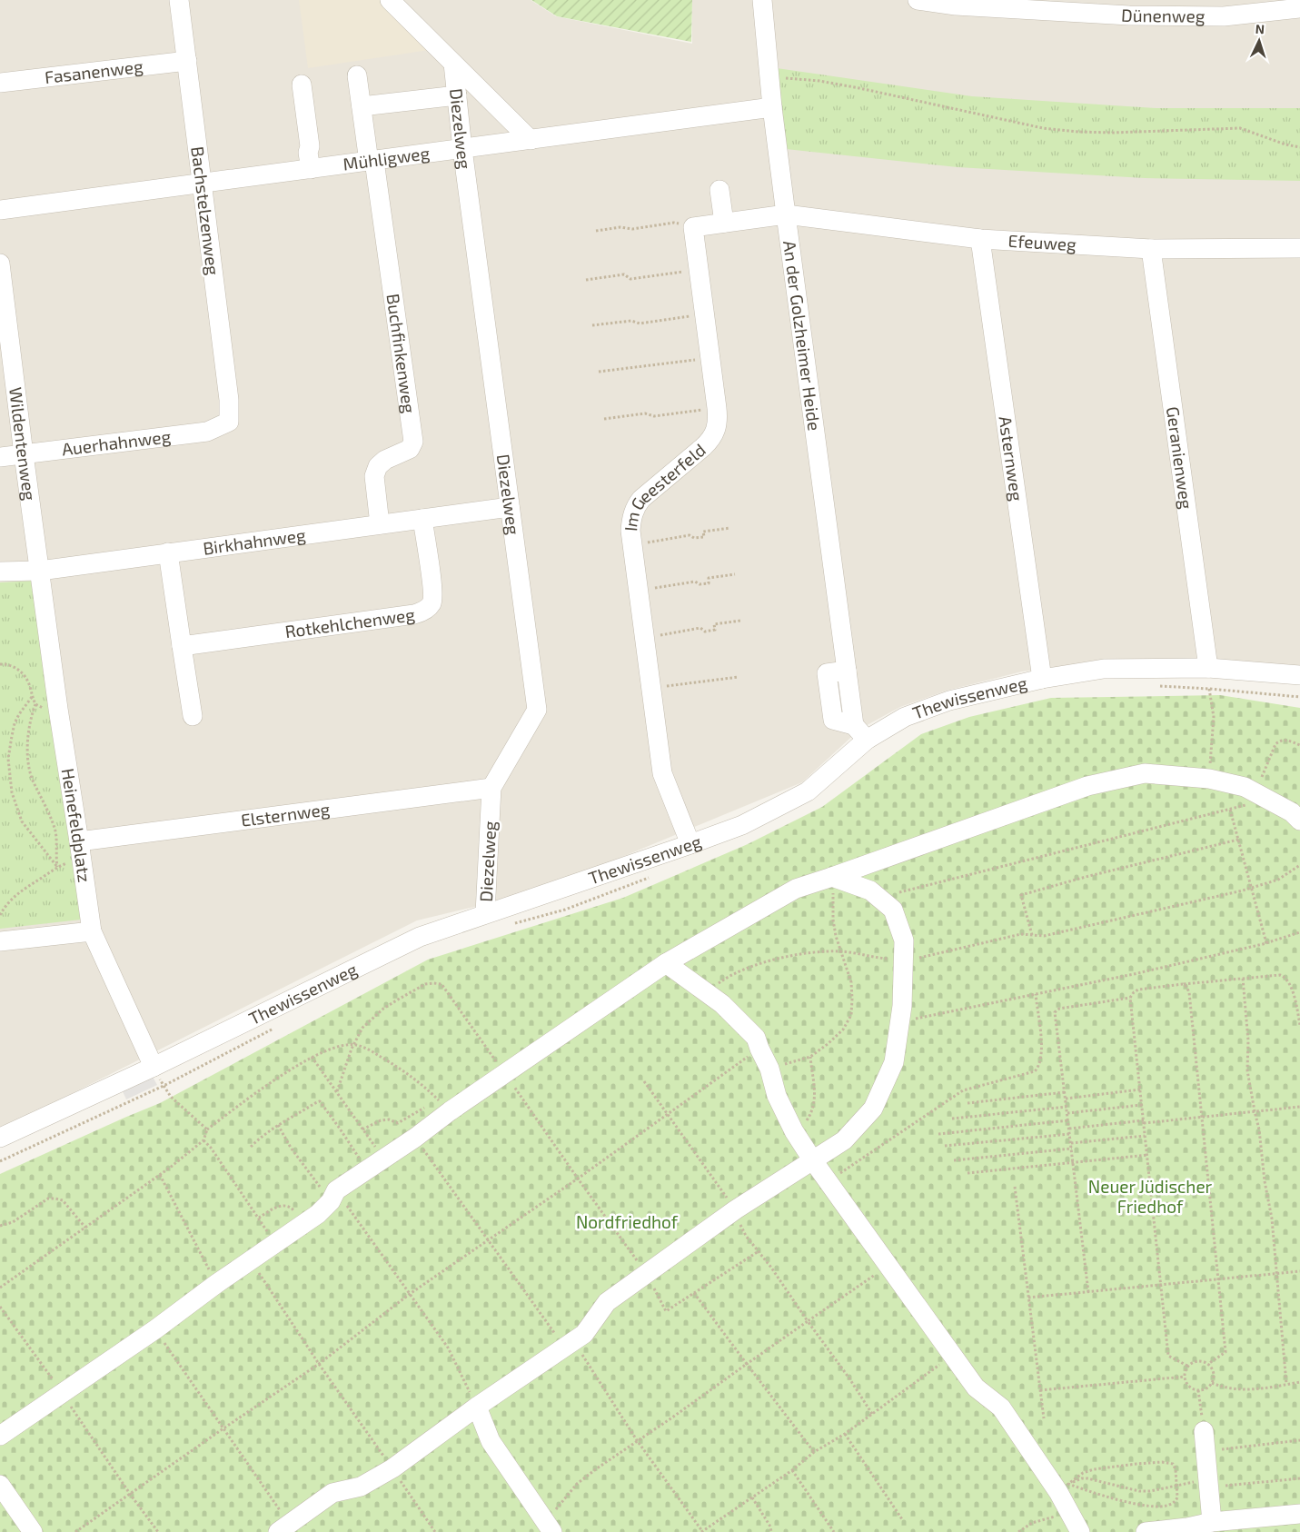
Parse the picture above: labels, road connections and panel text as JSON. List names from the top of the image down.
{
  "streets": {
    "street": [
      "Dünenweg",
      "Fasanenweg",
      "Diezelweg",
      "Mühligweg",
      "Bachstelzenweg",
      "Efeuweg",
      "An der Golzheimer Heide",
      "Buchfinkenweg",
      "Auerhahnweg",
      "Wildentenweg",
      "Asternweg",
      "Geranienweg",
      "Im Geesterfeld",
      "Birkhahnweg",
      "Rotkehlchenweg",
      "Thewissenweg",
      "Elsternweg",
      "Heinefeldplatz"
    ]
  },
  "crossings": [
    ["Fasanenweg", "Bachstelzenweg"],
    ["Diezelweg", "Mühligweg"],
    ["Diezelweg", "Birkhahnweg"],
    ["Diezelweg", "Thewissenweg"],
    ["Diezelweg", "Elsternweg"],
    ["Mühligweg", "Bachstelzenweg"],
    ["Mühligweg", "An der Golzheimer Heide"],
    ["Mühligweg", "Buchfinkenweg"],
    ["Bachstelzenweg", "Auerhahnweg"],
    ["Efeuweg", "An der Golzheimer Heide"],
    ["Efeuweg", "Asternweg"],
    ["Efeuweg", "Geranienweg"],
    ["An der Golzheimer Heide", "Thewissenweg"],
    ["Buchfinkenweg", "Birkhahnweg"],
    ["Auerhahnweg", "Wildentenweg"],
    ["Wildentenweg", "Birkhahnweg"],
    ["Wildentenweg", "Heinefeldplatz"],
    ["Asternweg", "Thewissenweg"],
    ["Geranienweg", "Thewissenweg"],
    ["Im Geesterfeld", "Thewissenweg"],
    ["Birkhahnweg", "Rotkehlchenweg"],
    ["Birkhahnweg", "Heinefeldplatz"],
    ["Thewissenweg", "Heinefeldplatz"],
    ["Elsternweg", "Heinefeldplatz"]
  ],
  "parks": ["Neuer Jüdischer Friedhof", "Nordfriedhof"],
  "north": "top"
}
